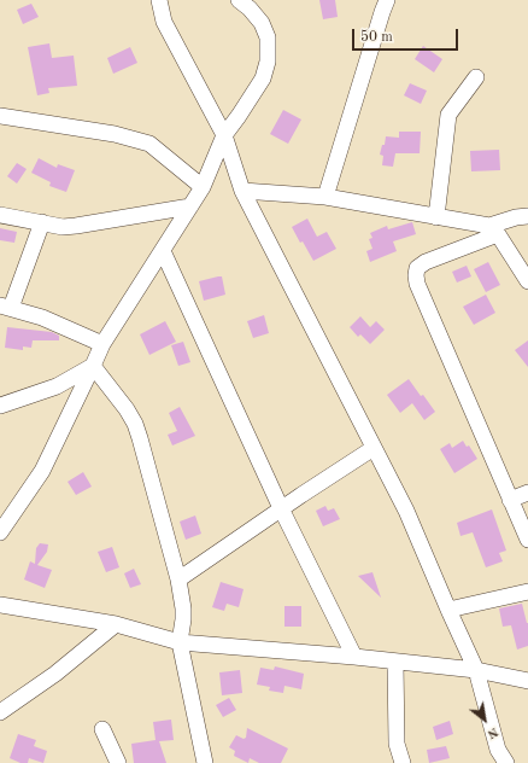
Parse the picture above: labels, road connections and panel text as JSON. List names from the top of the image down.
{
  "scale_bar": "50 m",
  "north": "bottom right"
}
